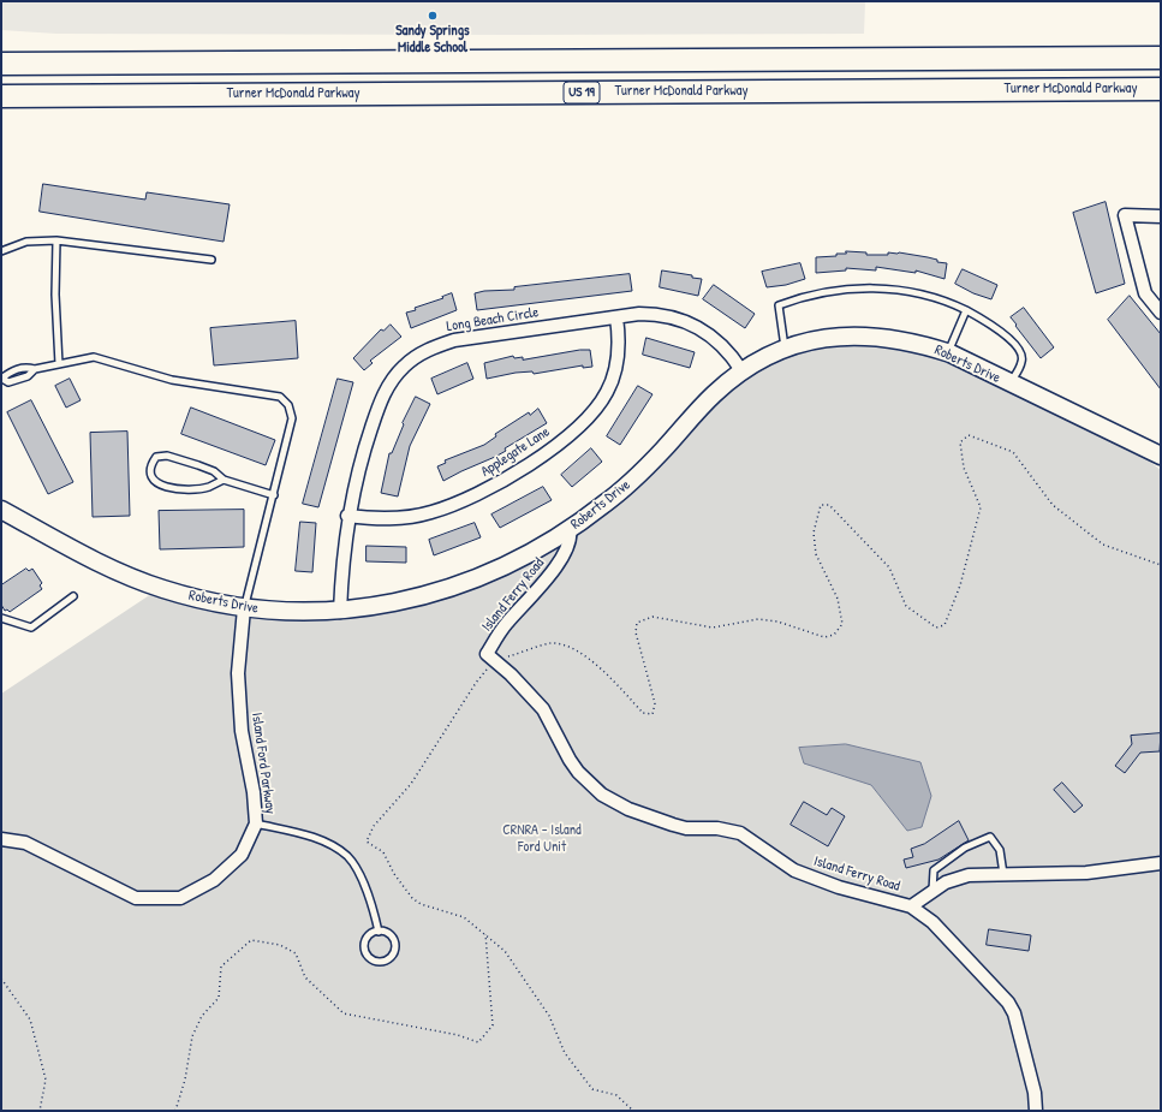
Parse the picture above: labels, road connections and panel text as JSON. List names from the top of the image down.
{
  "streets": {
    "highway": ["Turner McDonald Parkway", "US 19"],
    "street": [
      "Long Beach Circle",
      "Roberts Drive",
      "Applegate Lane",
      "Island Ferry Road",
      "Island Ford Parkway"
    ]
  },
  "crossings": [
    ["Long Beach Circle", "Roberts Drive"],
    ["Long Beach Circle", "Applegate Lane"],
    ["Roberts Drive", "Island Ferry Road"],
    ["Roberts Drive", "Island Ford Parkway"]
  ],
  "parks": ["CRNRA - Island Ford Unit"],
  "places": ["Sandy Springs Middle School"]
}
